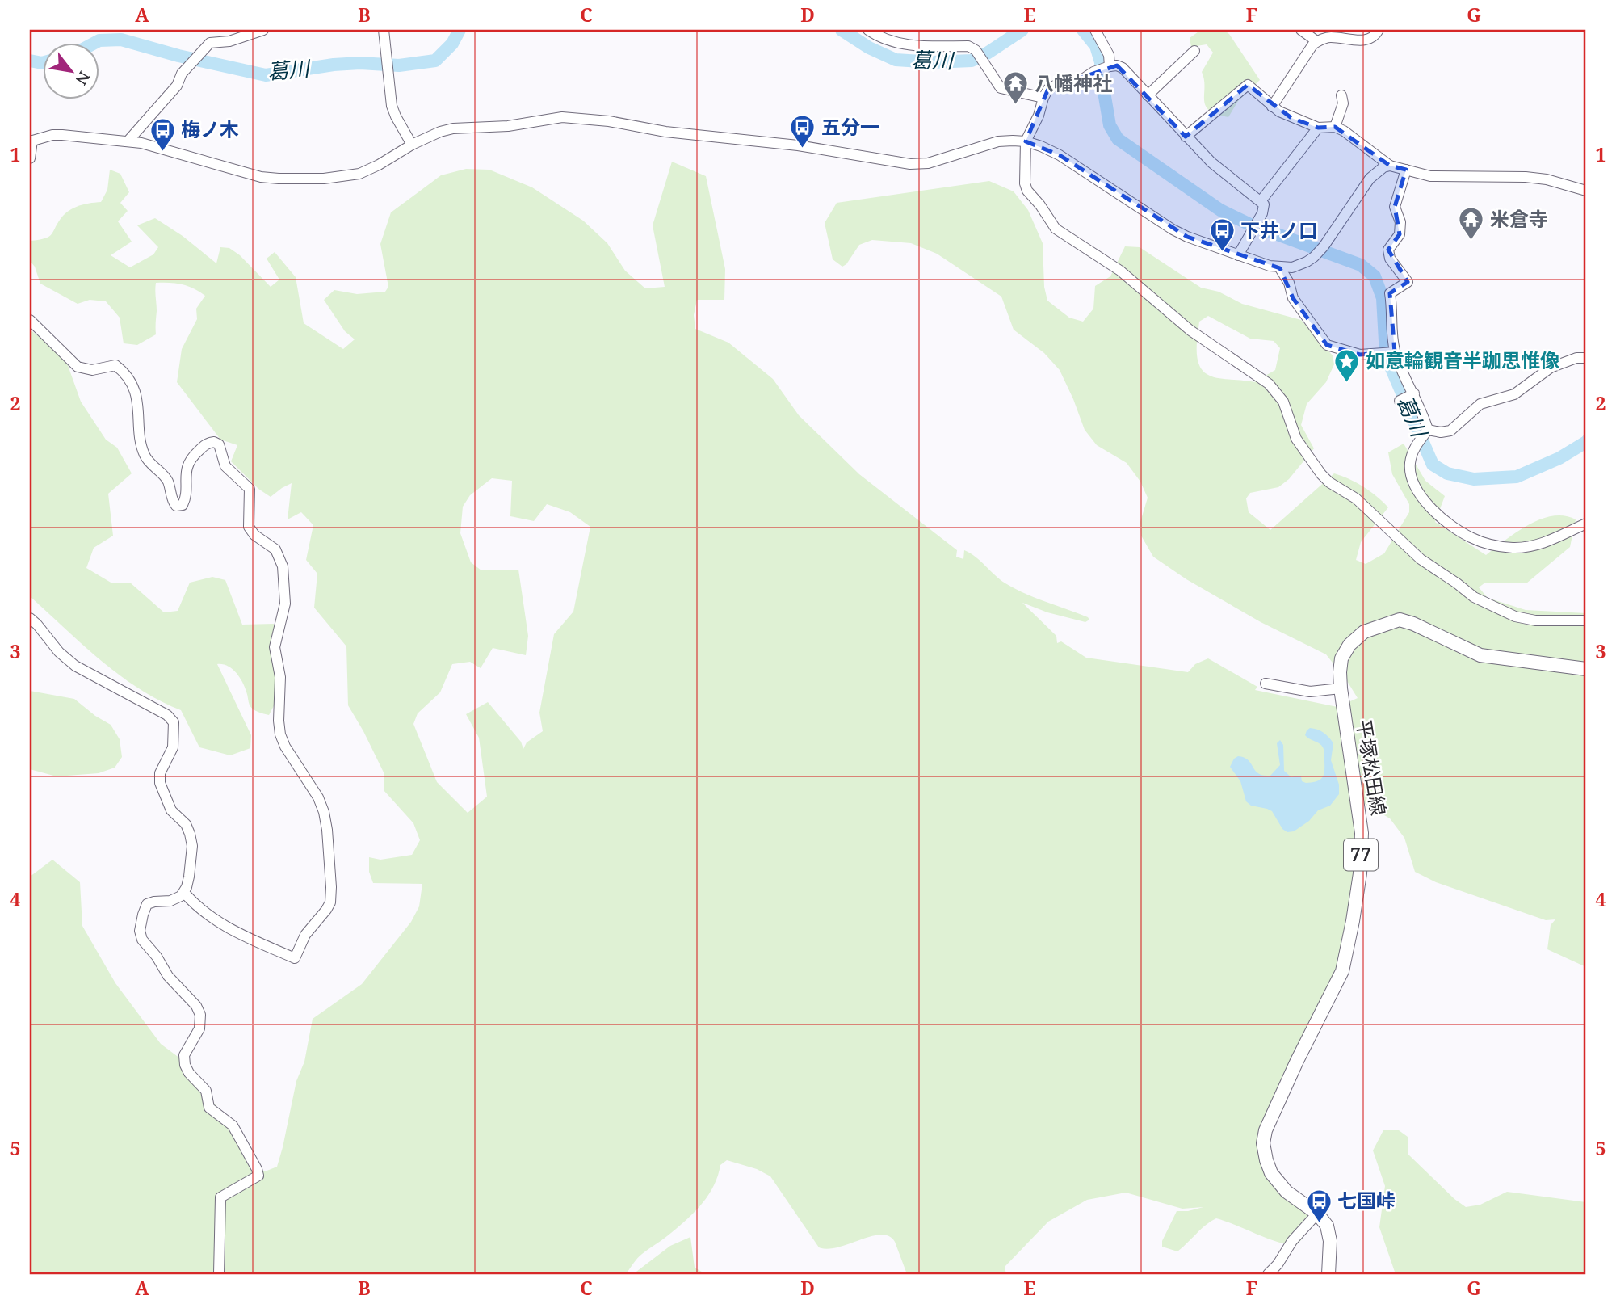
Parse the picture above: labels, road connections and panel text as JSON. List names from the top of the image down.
{
  "streets": {
    "main road": ["平塚松田線", "77"]
  },
  "water": ["葛川"],
  "places": {
    "temple": ["八幡神社", "米倉寺"],
    "bus stop": [
      "五分一",
      "梅ノ木",
      "下井ノ口",
      "七国峠"
    ],
    "place": ["如意輪観音半跏思惟像"]
  },
  "north": "bottom right",
  "grid": {
    "columns": [
      "A",
      "B",
      "C",
      "D",
      "E",
      "F",
      "G"
    ],
    "rows": [
      "1",
      "2",
      "3",
      "4",
      "5"
    ]
  }
}
